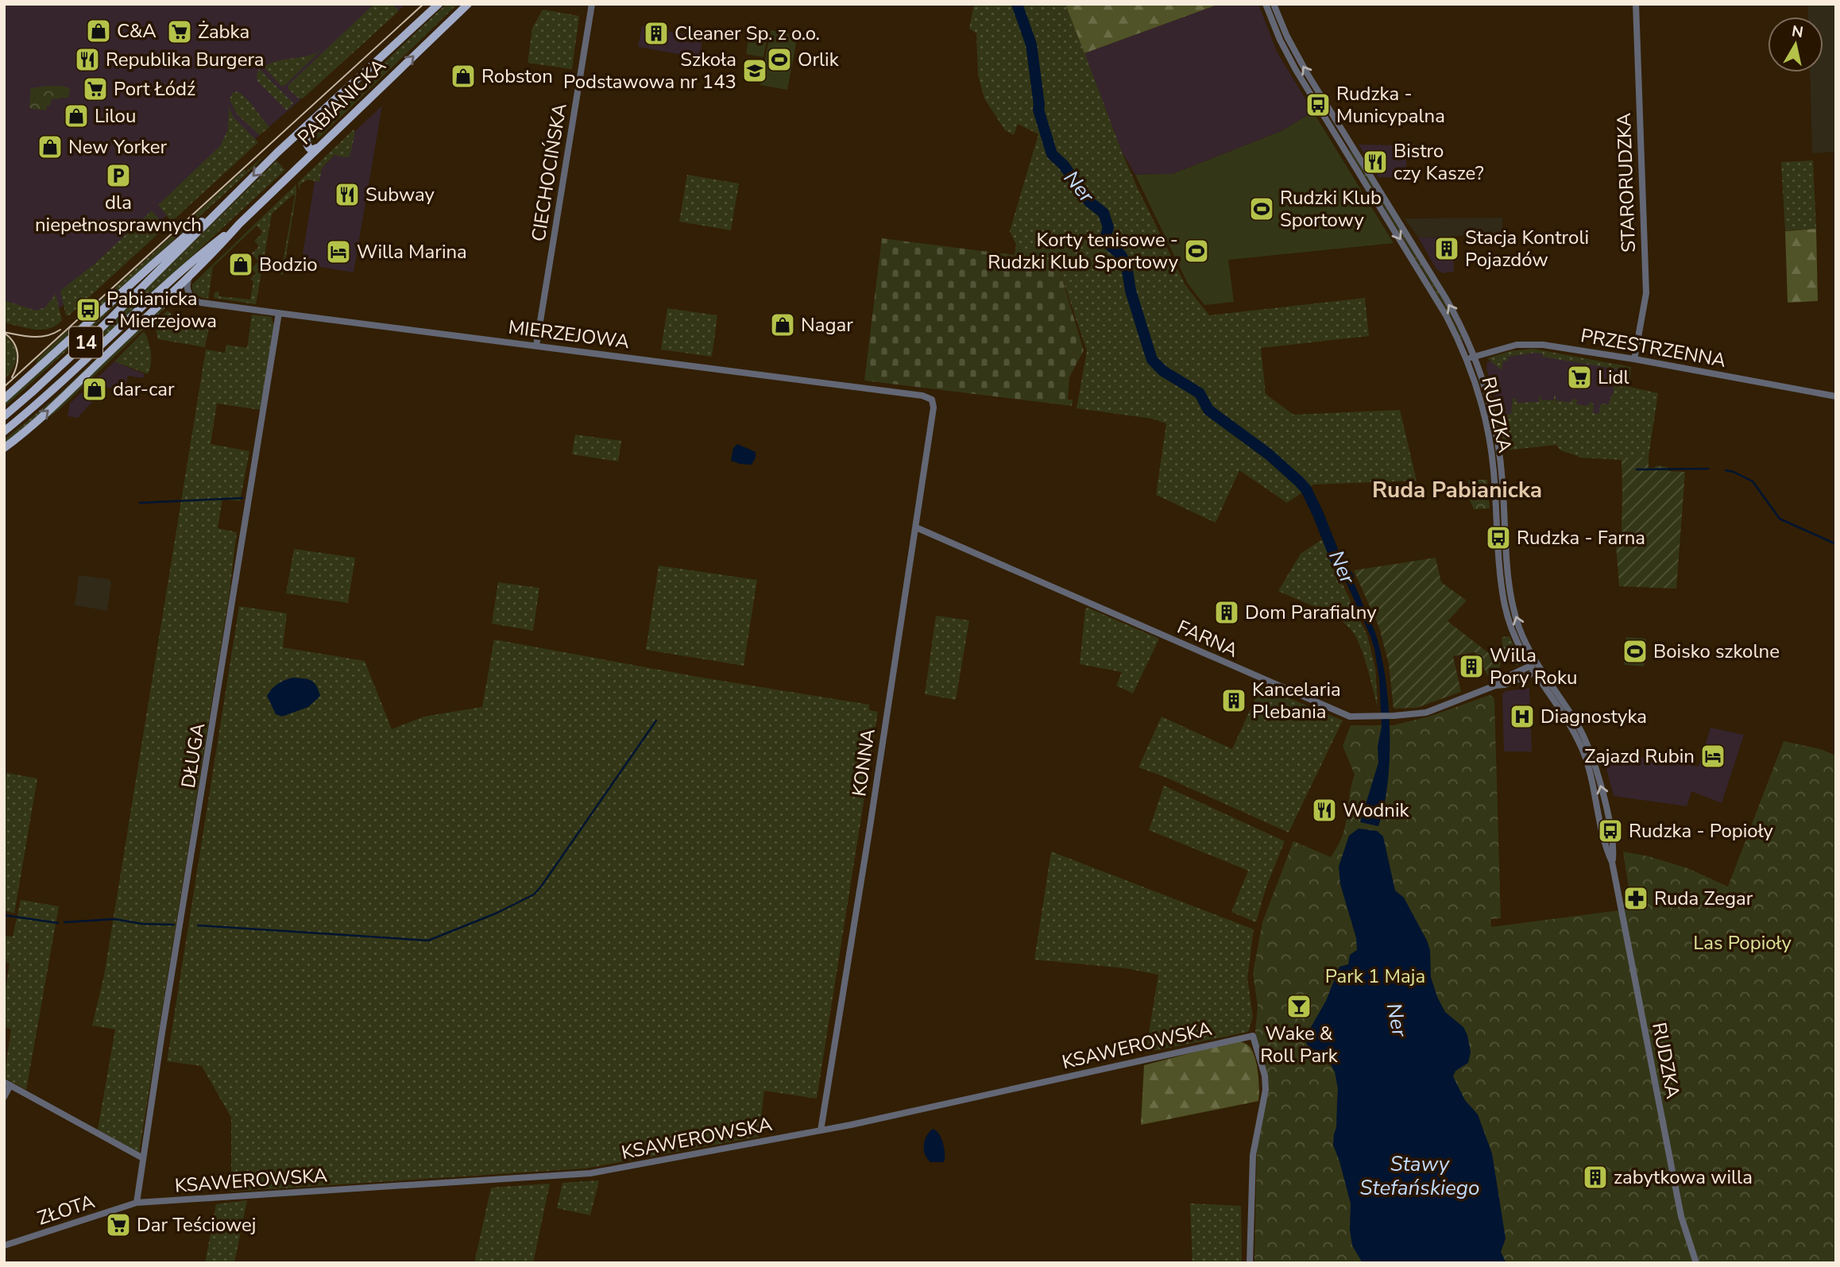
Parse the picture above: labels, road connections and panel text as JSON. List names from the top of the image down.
{
  "streets": {
    "main road": ["PABIANICKA", "14"],
    "street": [
      "CIECHOCIŃSKA",
      "STARORUDZKA",
      "MIERZEJOWA",
      "PRZESTRZENNA",
      "RUDZKA",
      "FARNA",
      "DŁUGA",
      "KONNA",
      "KSAWEROWSKA",
      "ZŁOTA"
    ]
  },
  "crossings": [
    ["PABIANICKA", "14"],
    ["CIECHOCIŃSKA", "MIERZEJOWA"],
    ["STARORUDZKA", "PRZESTRZENNA"],
    ["MIERZEJOWA", "DŁUGA"],
    ["MIERZEJOWA", "KONNA"],
    ["PRZESTRZENNA", "RUDZKA"],
    ["RUDZKA", "FARNA"],
    ["FARNA", "KONNA"],
    ["DŁUGA", "KSAWEROWSKA"],
    ["DŁUGA", "ZŁOTA"],
    ["KONNA", "KSAWEROWSKA"],
    ["KSAWEROWSKA", "ZŁOTA"]
  ],
  "districts": ["Ruda Pabianicka"],
  "water": ["Ner", "Stawy Stefańskiego"],
  "parks": ["Las Popioły", "Park 1 Maja"],
  "places": {
    "shop": [
      "C&A",
      "Robston",
      "Lilou",
      "New Yorker",
      "Bodzio",
      "Nagar",
      "dar-car"
    ],
    "supermarket": [
      "Żabka",
      "Port Łódź",
      "Lidl",
      "Dar Teściowej"
    ],
    "building": [
      "Cleaner Sp. z o.o.",
      "Stacja Kontroli Pojazdów",
      "Dom Parafialny",
      "Willa Pory Roku",
      "Kancelaria Plebania",
      "zabytkowa willa"
    ],
    "restaurant": [
      "Republika Burgera",
      "Bistro czy Kasze?",
      "Subway",
      "Wodnik"
    ],
    "sports": [
      "Orlik",
      "Rudzki Klub Sportowy",
      "Korty tenisowe - Rudzki Klub Sportowy",
      "Boisko szkolne"
    ],
    "school or university": ["Szkoła Podstawowa nr 143"],
    "bus stop": [
      "Rudzka - Municypalna",
      "Pabianicka - Mierzejowa",
      "Rudzka - Farna",
      "Rudzka - Popioły"
    ],
    "parking": ["dla niepełnosprawnych"],
    "hotel": ["Willa Marina", "Zajazd Rubin"],
    "hospital": ["Diagnostyka"],
    "pharmacy": ["Ruda Zegar"],
    "bar": ["Wake & Roll Park"]
  },
  "north": "top"
}
